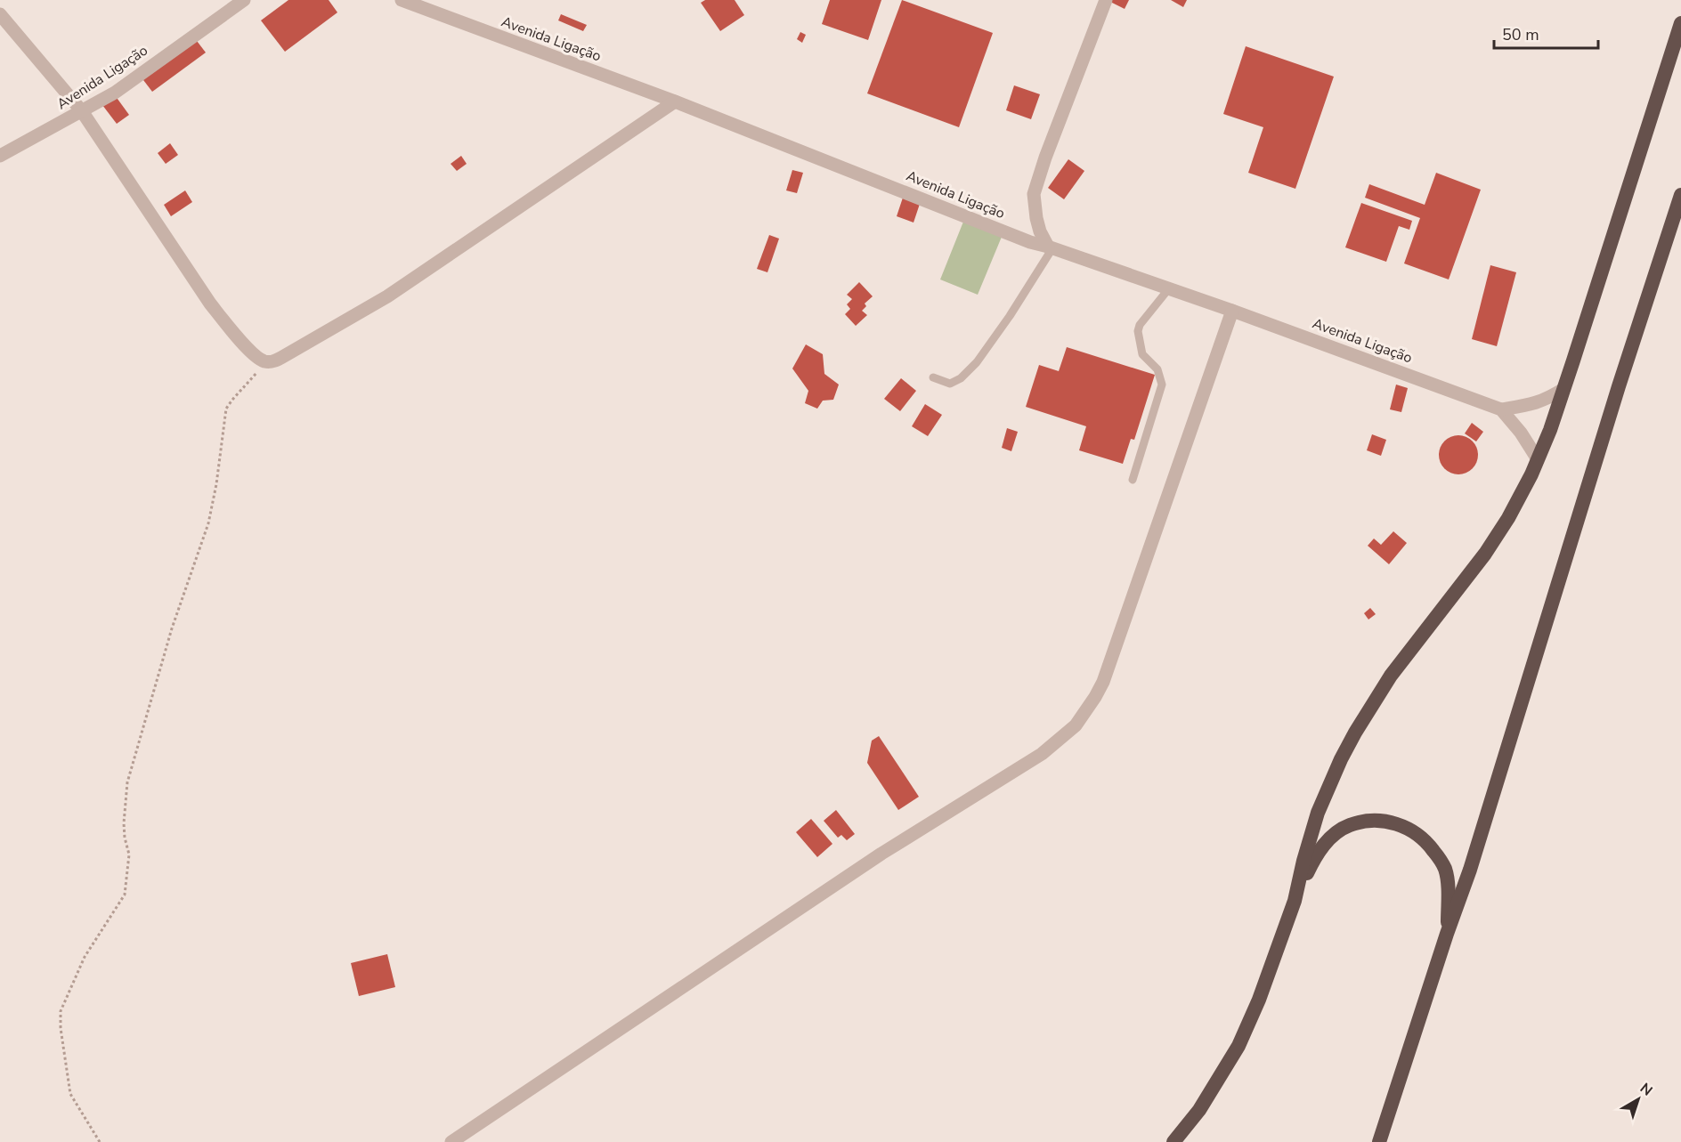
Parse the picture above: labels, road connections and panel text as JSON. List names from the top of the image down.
{
  "streets": {
    "street": ["Avenida Ligação"]
  },
  "scale_bar": "50 m",
  "north": "top right"
}
